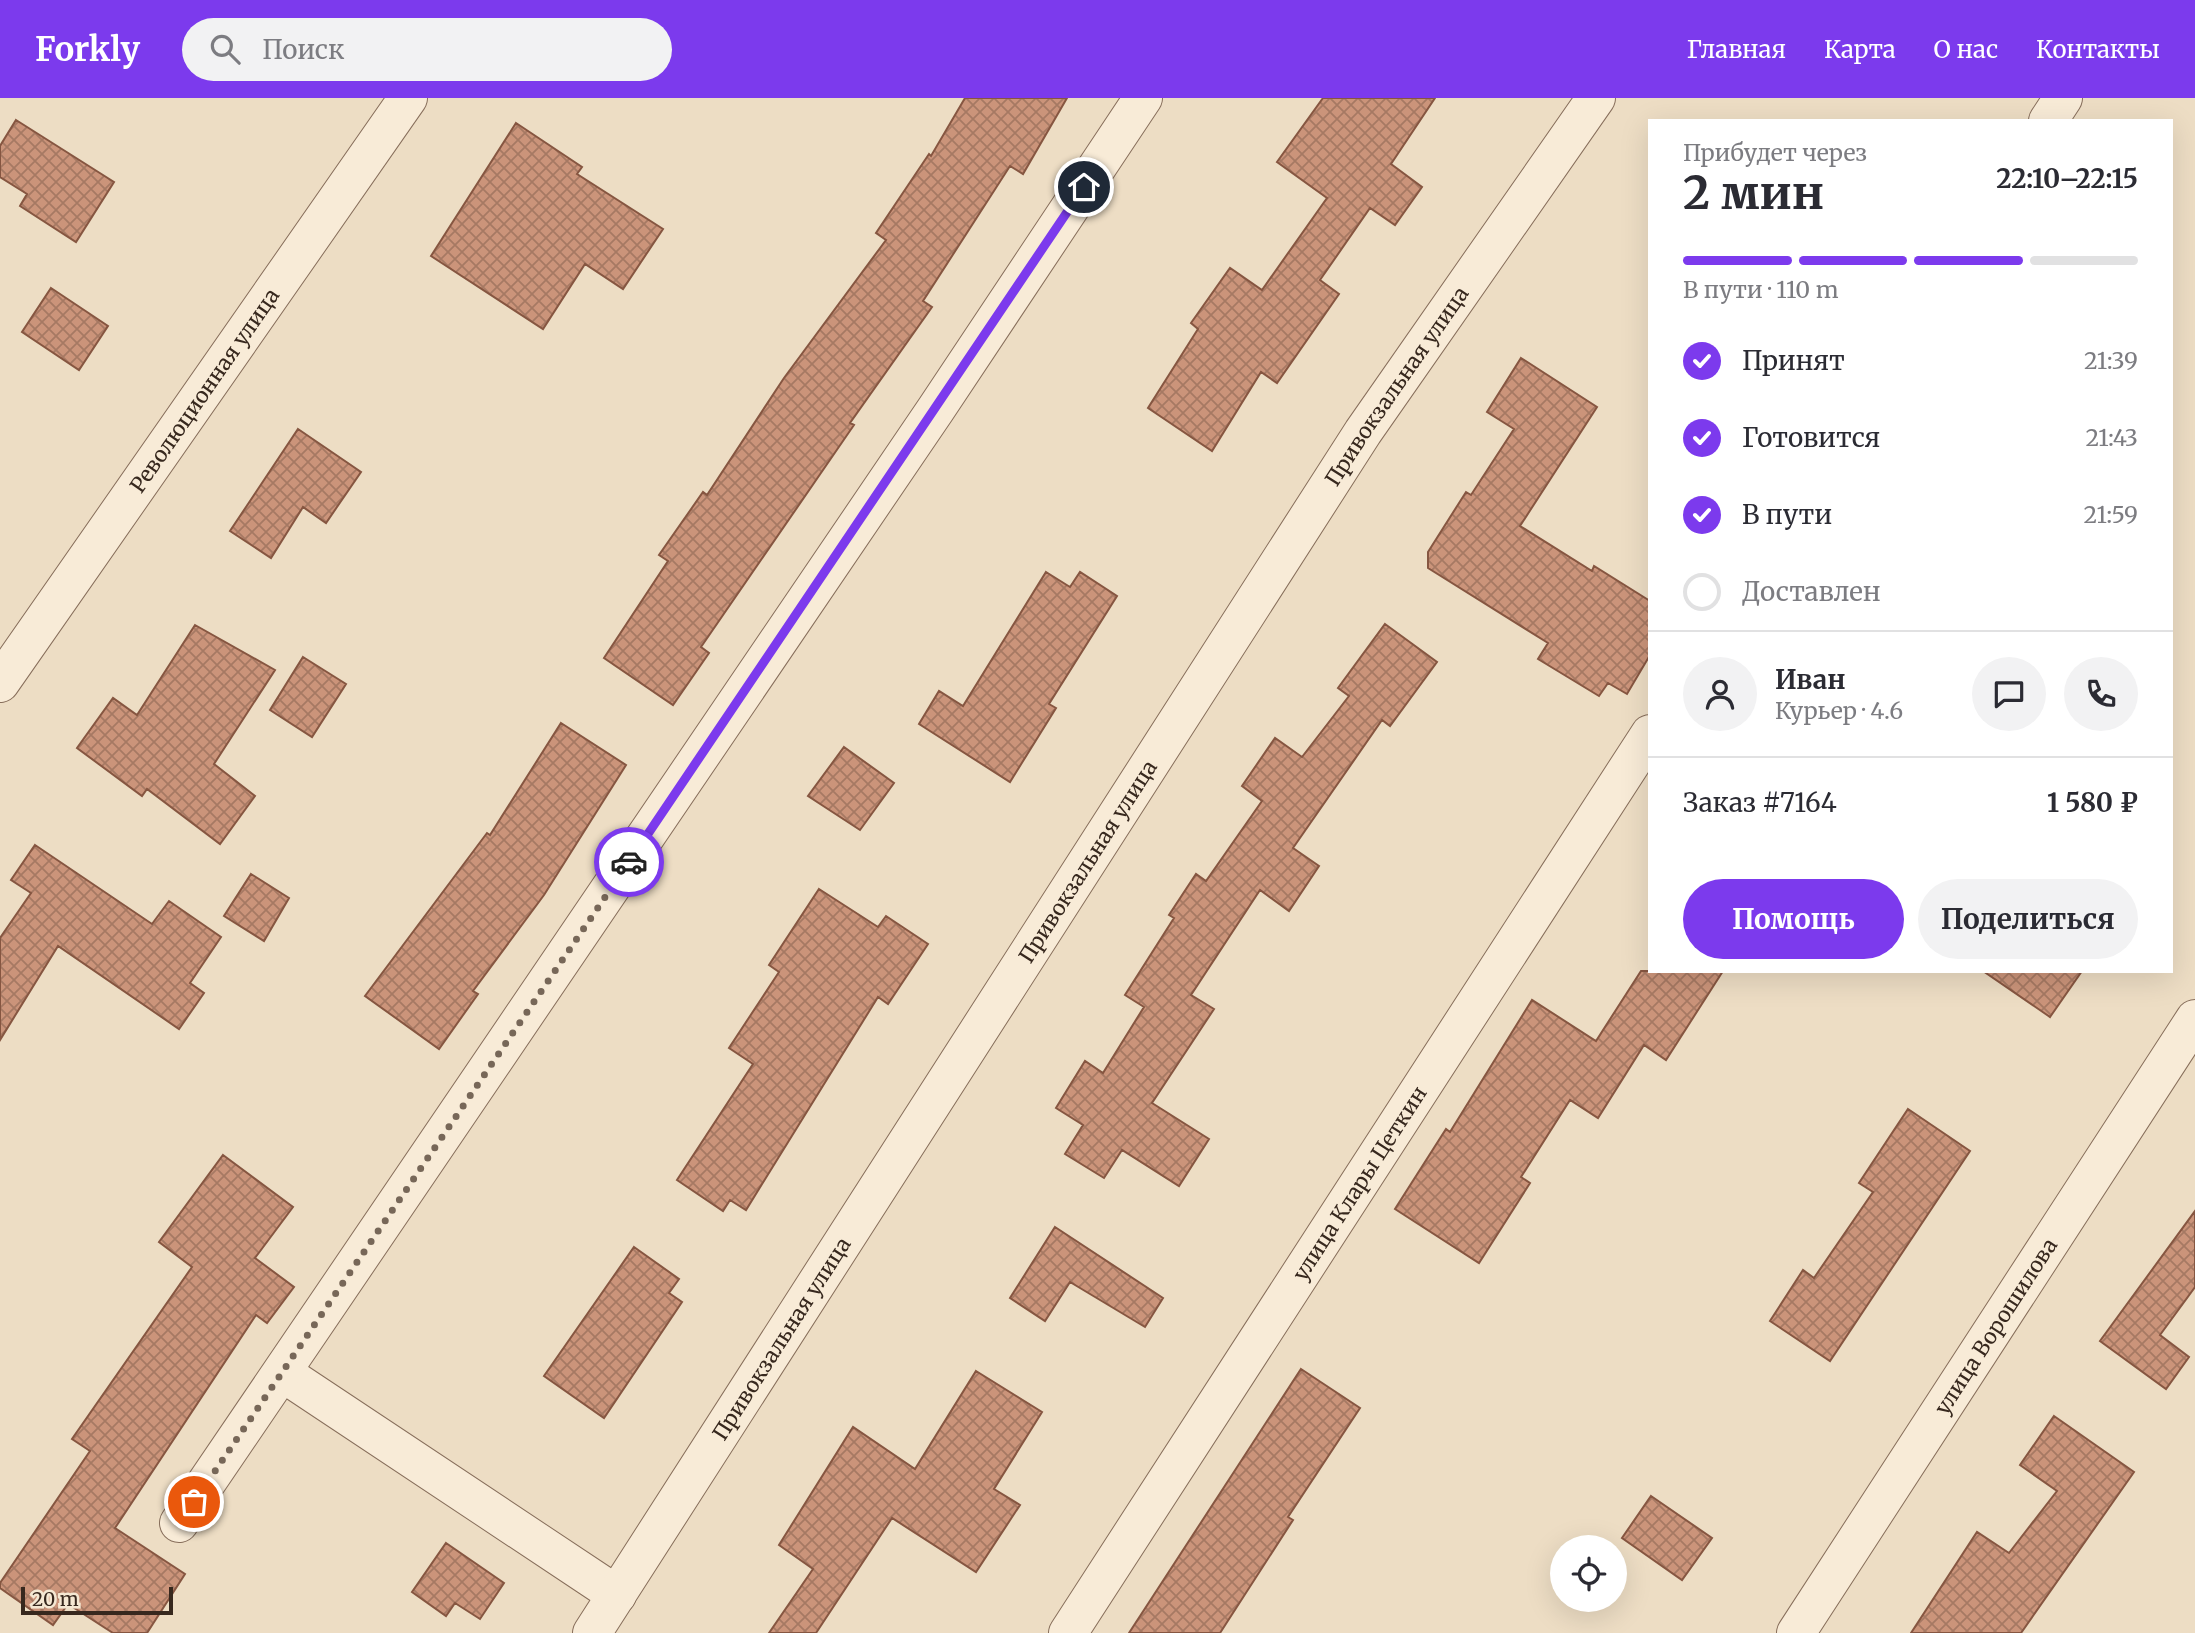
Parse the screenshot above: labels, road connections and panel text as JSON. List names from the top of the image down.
{
  "streets": {
    "street": [
      "Привокзальная улица",
      "Революционная улица",
      "улица Клары Цеткин",
      "улица Ворошилова"
    ]
  },
  "scale_bar": "20 m",
  "page": {
    "header": "Forkly",
    "search": "Поиск",
    "nav": [
      "Главная",
      "Карта",
      "О нас",
      "Контакты"
    ],
    "heading": ["2 мин", "Прибудет через", "22:10–22:15"],
    "panel": [
      "Иван",
      "Курьер · 4.6",
      "Заказ #7164",
      "1 580 ₽"
    ],
    "bar": "В пути · 110 m",
    "list": [
      ["Принят", "21:39"],
      ["Готовится", "21:43"],
      ["В пути", "21:59"],
      "Доставлен"
    ],
    "buttons": ["Помощь", "Поделиться"],
    "scale": "20 m"
  }
}
